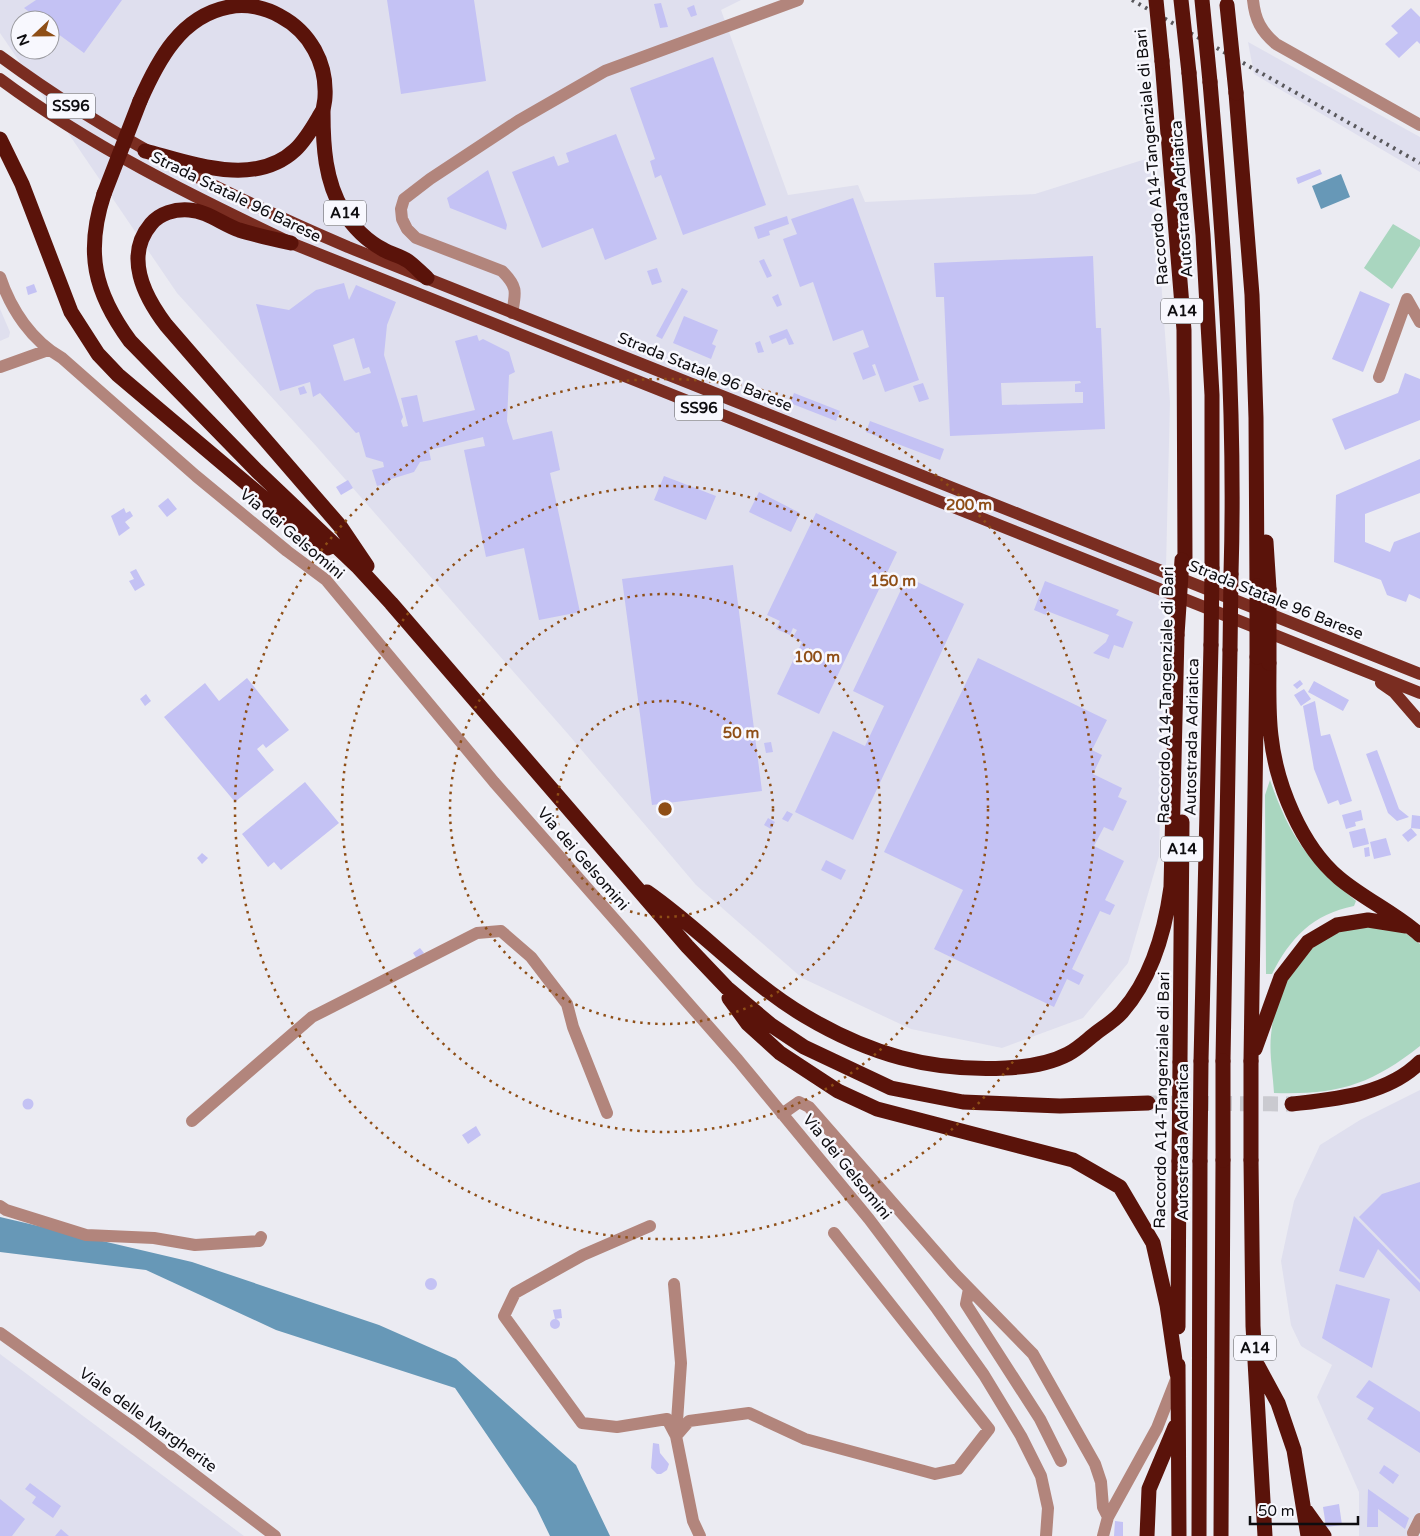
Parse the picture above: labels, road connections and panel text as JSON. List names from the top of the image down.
{
  "streets": {
    "highway": ["Raccordo A14-Tangenziale di Bari", "Autostrada Adriatica", "A14"],
    "main road": ["SS96", "Strada Statale 96 Barese"],
    "street": ["Via dei Gelsomini", "Viale delle Margherite"]
  },
  "crossings": [
    ["Strada Statale 96 Barese", "A14"]
  ],
  "scale_bar": "50 m",
  "north": "left",
  "rings": [
    "200 m",
    "150 m",
    "100 m",
    "50 m"
  ]
}
